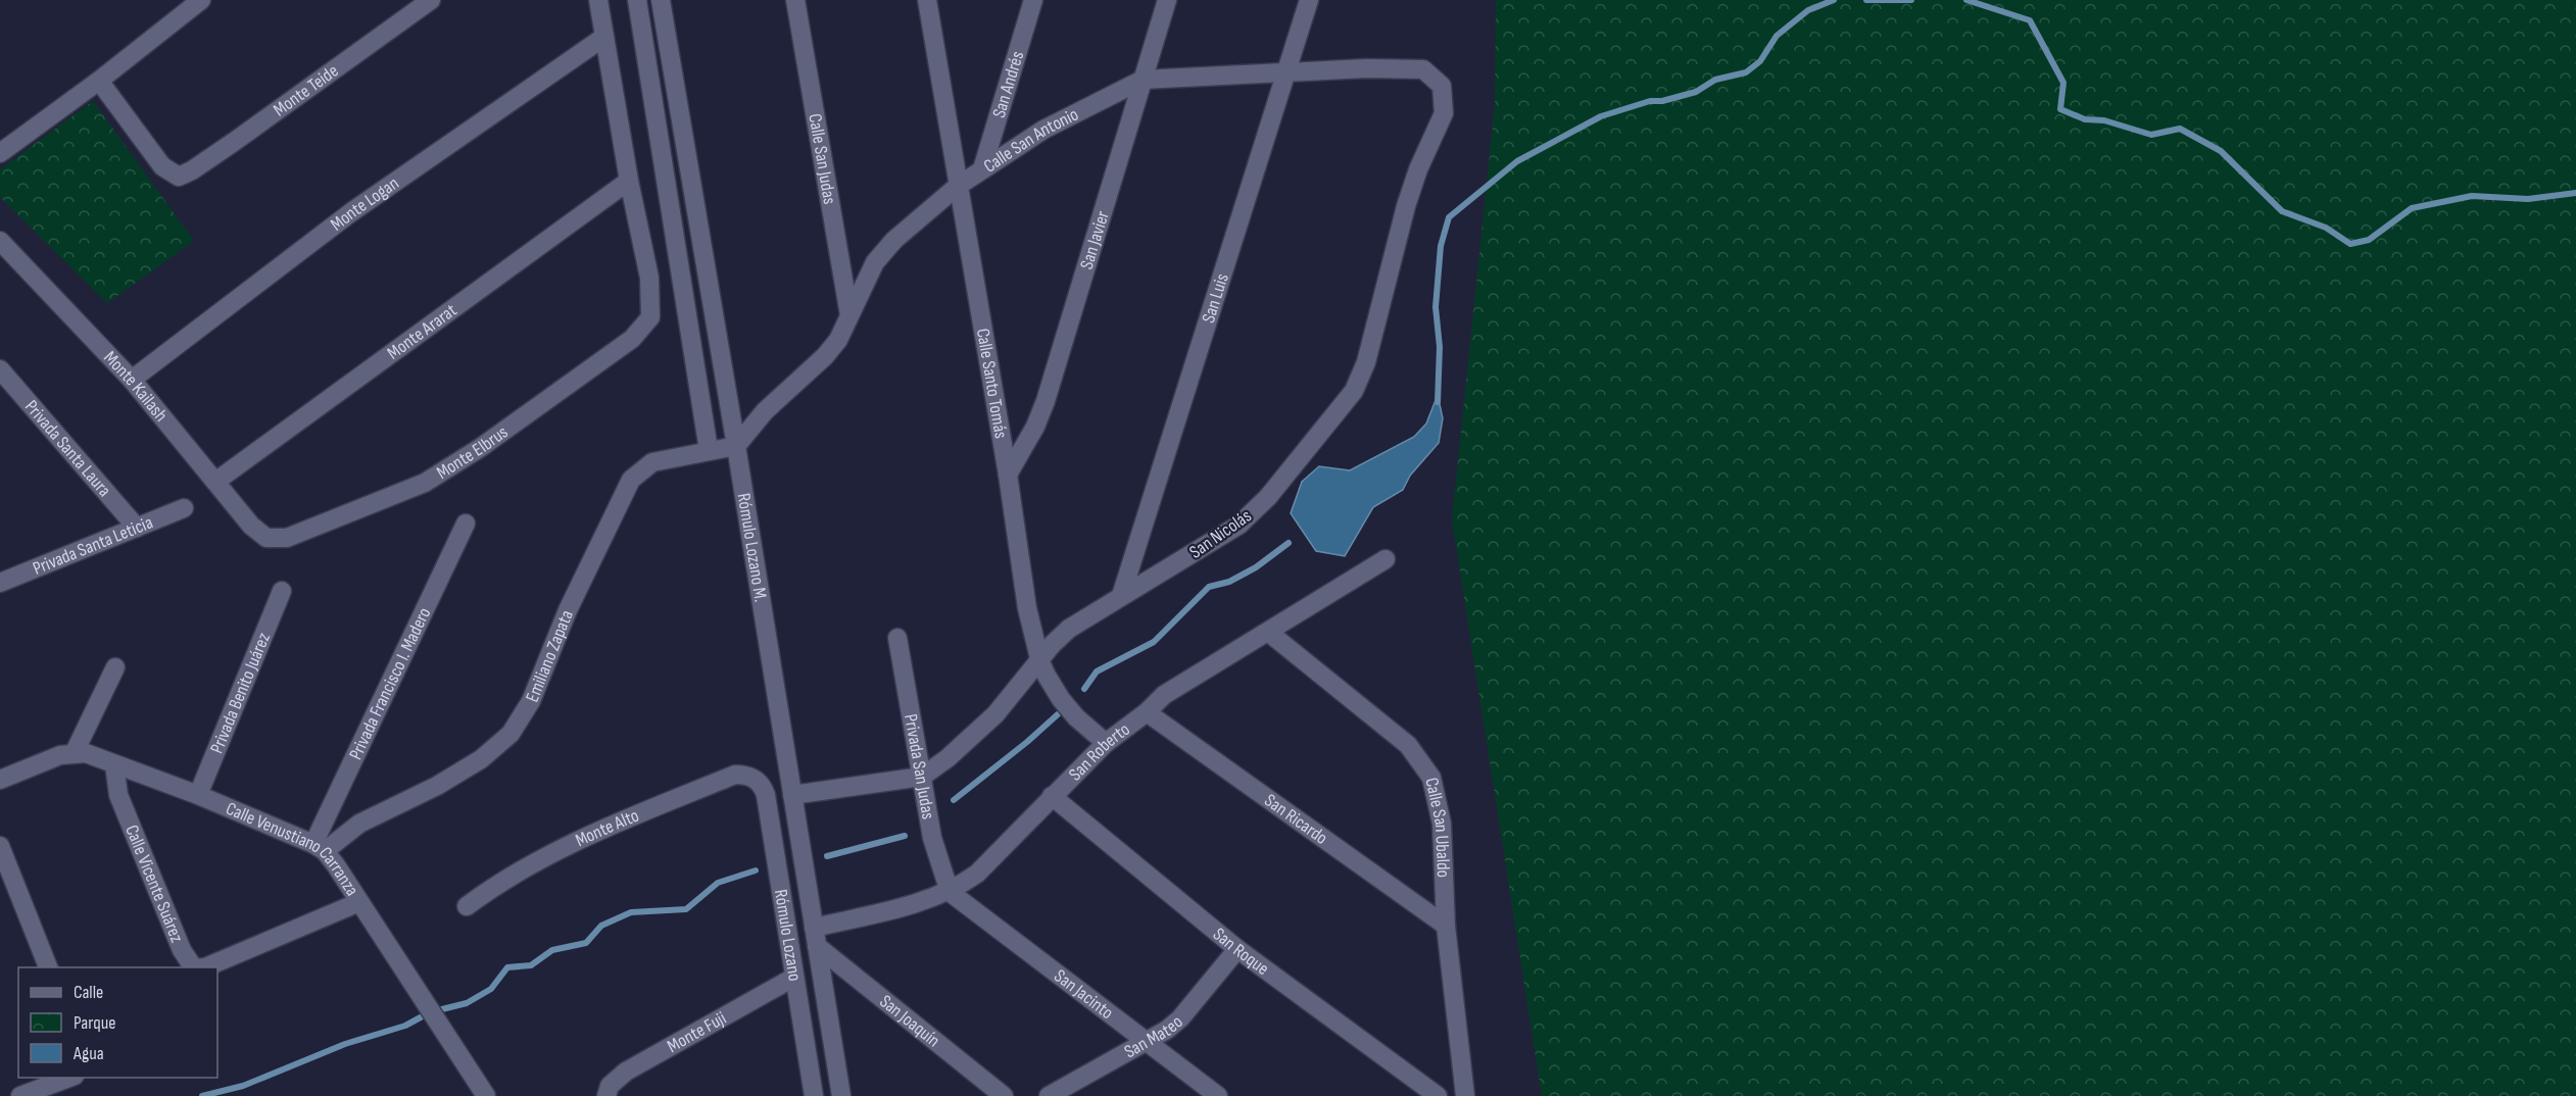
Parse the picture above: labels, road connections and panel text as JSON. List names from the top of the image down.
{
  "streets": {
    "street": [
      "San Andrés",
      "Monte Teide",
      "Calle San Antonio",
      "Calle San Judas",
      "Monte Logan",
      "San Javier",
      "San Luis",
      "Monte Ararat",
      "Calle Santo Tomás",
      "Monte Kailash",
      "Privada Santa Laura",
      "Monte Elbrus",
      "San Nicolás",
      "Privada Santa Leticia",
      "Rómulo Lozano M.",
      "Emiliano Zapata",
      "Privada Francisco I. Madero",
      "Privada Benito Juárez",
      "San Roberto",
      "Privada San Judas",
      "San Ricardo",
      "Monte Alto",
      "Calle San Ubaldo",
      "Calle Venustiano Carranza",
      "Calle Vicente Suárez",
      "Rómulo Lozano",
      "San Roque",
      "San Jacinto",
      "San Joaquín",
      "Monte Fuji",
      "San Mateo"
    ]
  },
  "crossings": [
    ["San Andrés", "Calle San Antonio"],
    ["Calle San Antonio", "Calle San Judas"],
    ["Calle San Antonio", "San Javier"],
    ["Calle San Antonio", "San Luis"],
    ["Calle San Antonio", "Calle Santo Tomás"],
    ["Calle San Antonio", "San Nicolás"],
    ["Calle San Antonio", "Rómulo Lozano M."],
    ["Calle San Antonio", "Emiliano Zapata"],
    ["Monte Logan", "Monte Kailash"],
    ["San Javier", "Calle Santo Tomás"],
    ["San Luis", "San Nicolás"],
    ["Monte Ararat", "Monte Kailash"],
    ["Monte Ararat", "Monte Elbrus"],
    ["Calle Santo Tomás", "San Nicolás"],
    ["Calle Santo Tomás", "San Roberto"],
    ["Monte Kailash", "Monte Elbrus"],
    ["Privada Santa Laura", "Privada Santa Leticia"],
    ["San Nicolás", "Rómulo Lozano M."],
    ["San Nicolás", "Privada San Judas"],
    ["Rómulo Lozano M.", "Emiliano Zapata"],
    ["Rómulo Lozano M.", "San Roberto"],
    ["Rómulo Lozano M.", "San Joaquín"],
    ["Emiliano Zapata", "Privada Francisco I. Madero"],
    ["Emiliano Zapata", "Calle Venustiano Carranza"],
    ["Privada Francisco I. Madero", "Calle Venustiano Carranza"],
    ["Privada Benito Juárez", "Calle Venustiano Carranza"],
    ["San Roberto", "Privada San Judas"],
    ["San Roberto", "San Ricardo"],
    ["San Roberto", "Calle San Ubaldo"],
    ["San Roberto", "San Roque"],
    ["San Roberto", "San Jacinto"],
    ["Privada San Judas", "San Jacinto"],
    ["San Ricardo", "Calle San Ubaldo"],
    ["Monte Alto", "Rómulo Lozano"],
    ["Calle Venustiano Carranza", "Calle Vicente Suárez"],
    ["Rómulo Lozano", "Monte Fuji"],
    ["San Roque", "San Mateo"],
    ["San Jacinto", "San Mateo"]
  ],
  "legend": ["Calle", "Parque", "Agua"]
}
